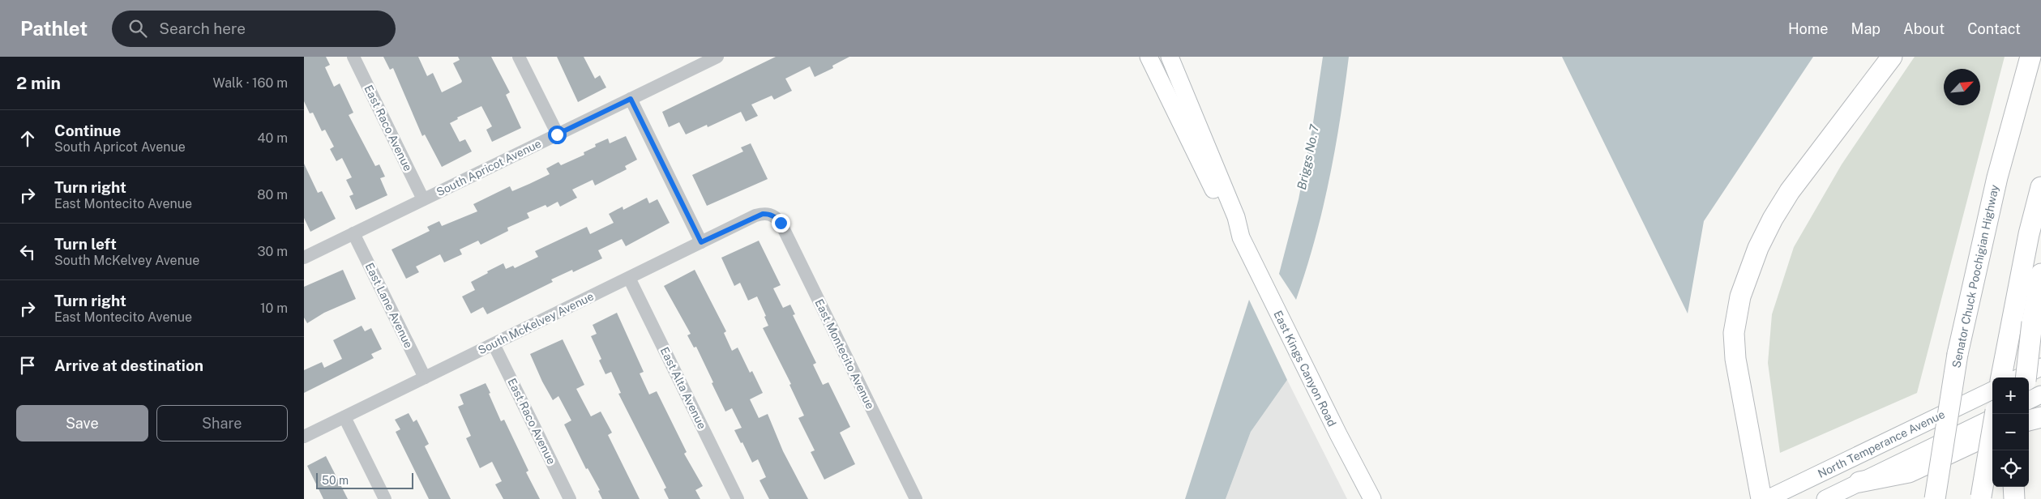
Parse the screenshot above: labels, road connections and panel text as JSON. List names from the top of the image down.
{
  "streets": {
    "highway": ["Senator Chuck Poochigian Highway"],
    "main road": ["East Kings Canyon Road", "North Temperance Avenue"],
    "street": [
      "East Raco Avenue",
      "South Apricot Avenue",
      "East Lane Avenue",
      "South McKelvey Avenue",
      "East Montecito Avenue",
      "East Alta Avenue"
    ]
  },
  "crossings": [
    ["East Raco Avenue", "South Apricot Avenue"],
    ["East Raco Avenue", "South McKelvey Avenue"],
    ["South Apricot Avenue", "East Lane Avenue"],
    ["East Lane Avenue", "South McKelvey Avenue"],
    ["South McKelvey Avenue", "East Montecito Avenue"],
    ["South McKelvey Avenue", "East Alta Avenue"]
  ],
  "water": ["Briggs No. 7"],
  "scale_bar": "50 m",
  "north": "top right",
  "page": {
    "header": "Pathlet",
    "search": "Search here",
    "nav": [
      "Home",
      "Map",
      "About",
      "Contact"
    ],
    "heading": ["2 min", "Walk · 160 m"],
    "list": [
      ["Continue", "South Apricot Avenue", "40 m"],
      ["Turn right", "East Montecito Avenue", "80 m"],
      ["Turn left", "South McKelvey Avenue", "30 m"],
      ["Turn right", "East Montecito Avenue", "10 m"],
      "Arrive at destination"
    ],
    "map_buttons": ["+", "−"],
    "buttons": ["Save", "Share"],
    "scale": "50 m"
  }
}
